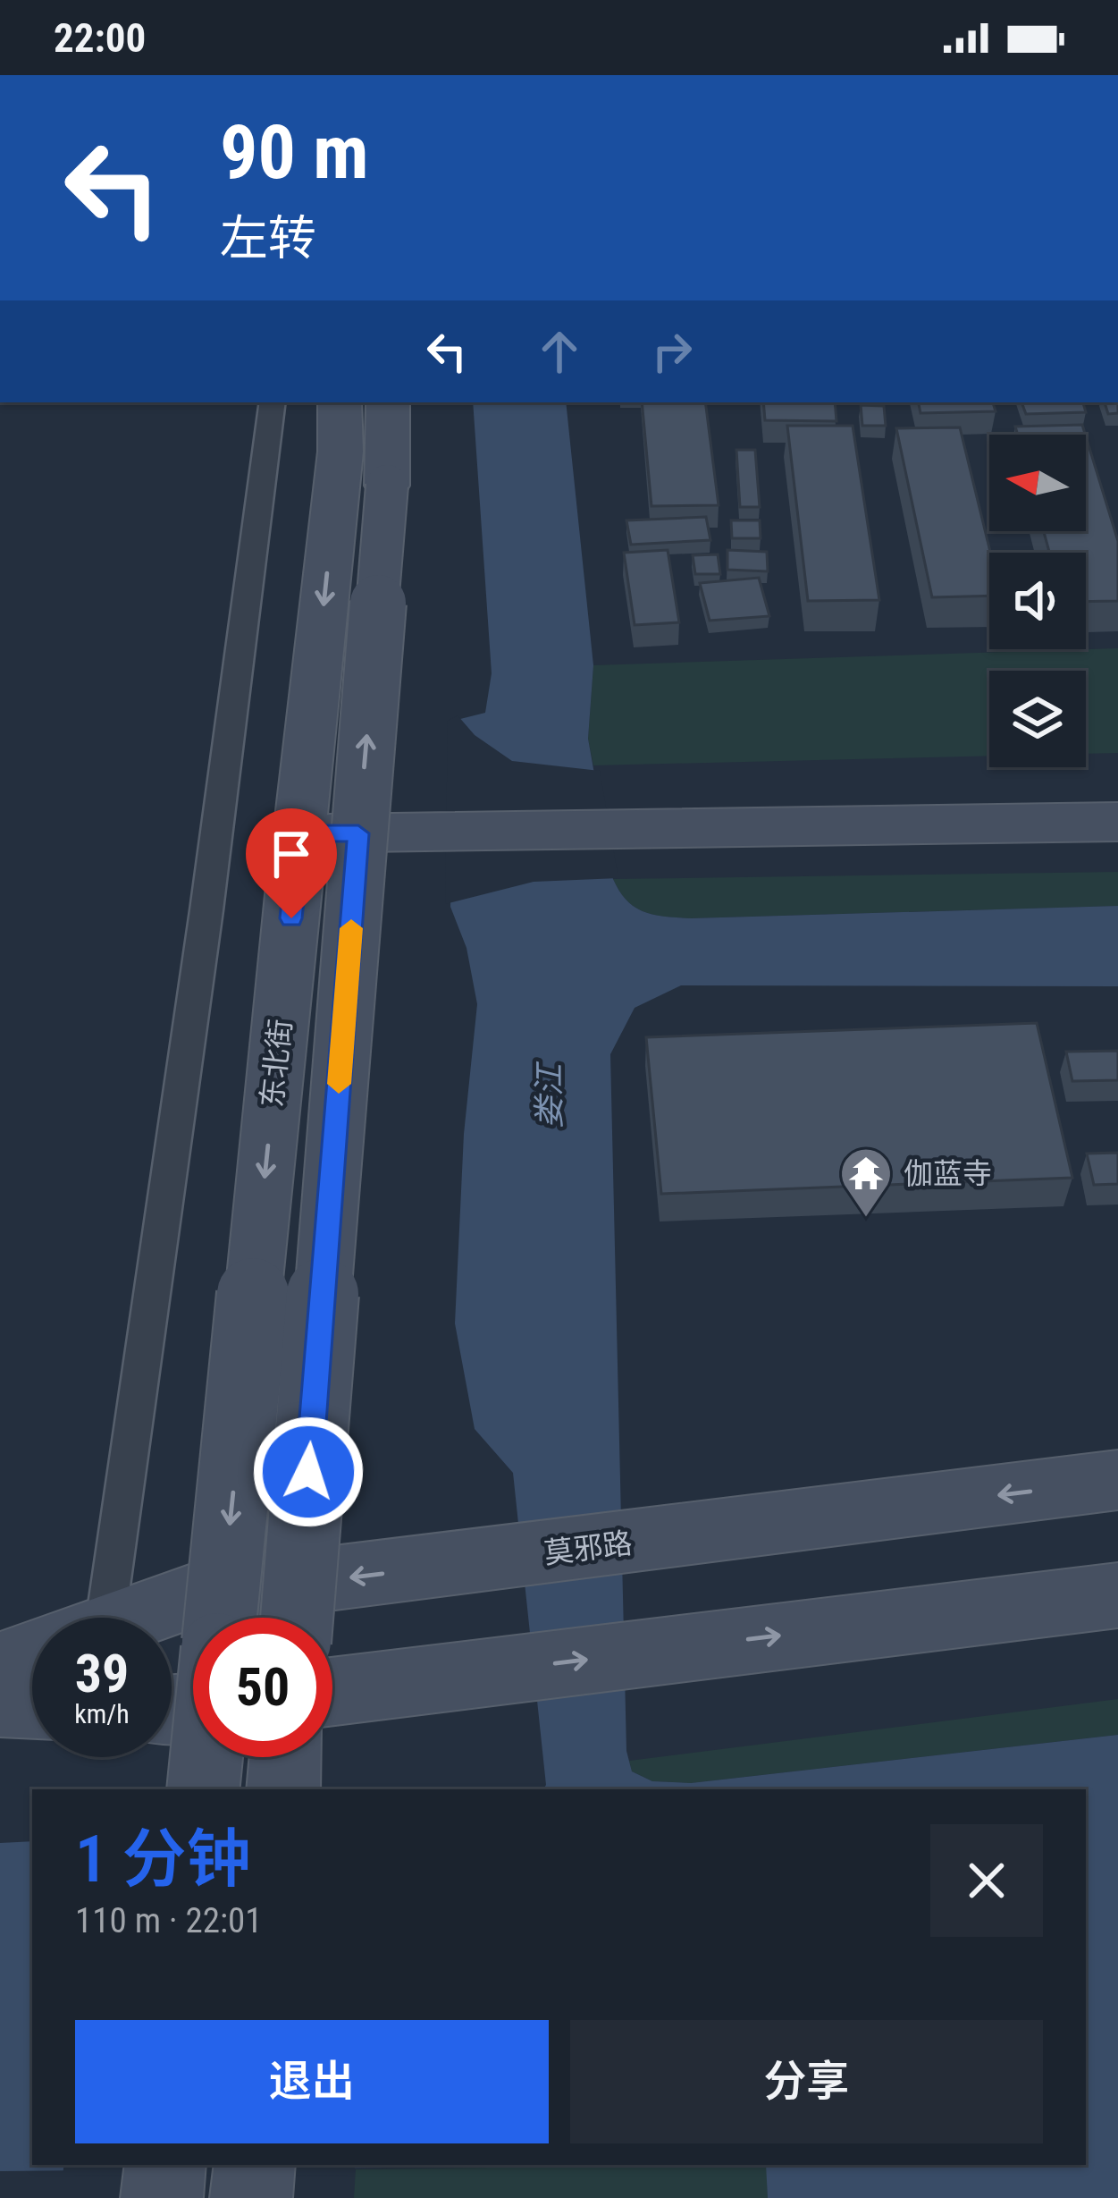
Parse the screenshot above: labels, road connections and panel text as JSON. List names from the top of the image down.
{
  "streets": {
    "main road": ["东北街", "莫邪路"]
  },
  "water": ["娄江"],
  "places": {
    "temple": ["伽蓝寺"]
  },
  "north": "left",
  "page": {
    "status": "22:00",
    "turn": ["90 m", "左转"],
    "speed": "39 km/h",
    "limit": "50",
    "heading": ["1 分钟", "110 m · 22:01"],
    "buttons": ["退出", "分享"]
  }
}
